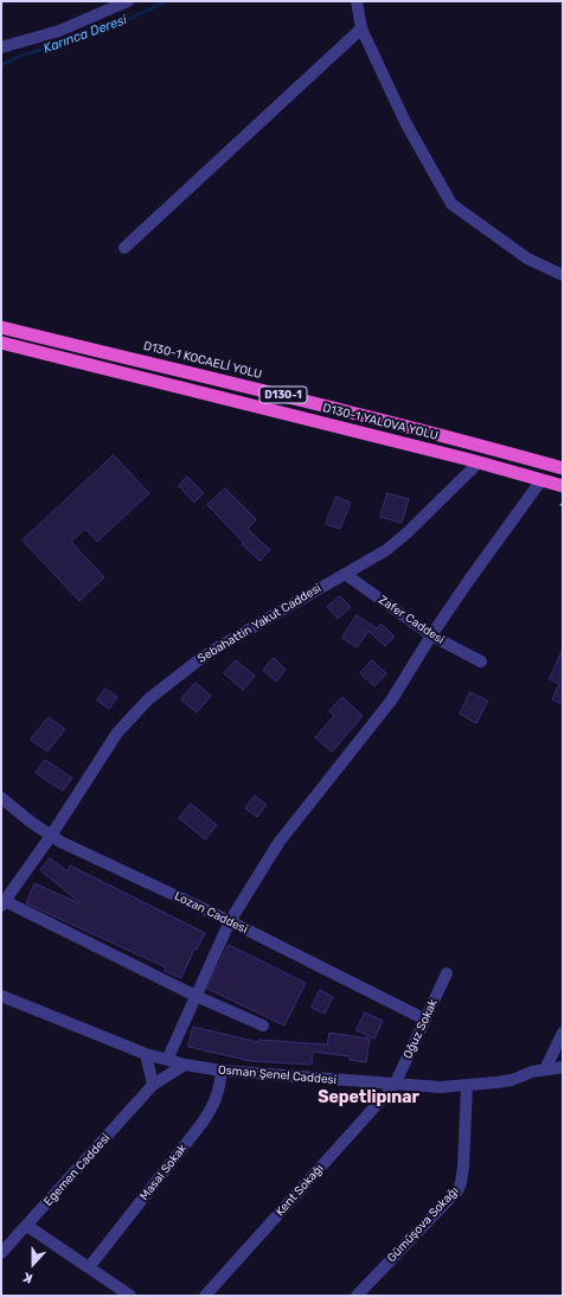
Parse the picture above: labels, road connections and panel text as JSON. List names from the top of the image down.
{
  "streets": {
    "highway": ["D130-1 KOCAELİ YOLU", "D130-1", "D130-1 YALOVA YOLU"],
    "street": [
      "Zafer Caddesi",
      "Sebahattin Yakut Caddesi",
      "Lozan Caddesi",
      "Oğuz Sokak",
      "Osman Şenel Caddesi",
      "Egemen Caddesi",
      "Masal Sokak",
      "Kent Sokağı",
      "Gümüşova Sokağı"
    ]
  },
  "crossings": [
    ["D130-1 YALOVA YOLU", "Sebahattin Yakut Caddesi"],
    ["Zafer Caddesi", "Sebahattin Yakut Caddesi"],
    ["Sebahattin Yakut Caddesi", "Lozan Caddesi"],
    ["Lozan Caddesi", "Oğuz Sokak"],
    ["Oğuz Sokak", "Osman Şenel Caddesi"],
    ["Oğuz Sokak", "Kent Sokağı"],
    ["Osman Şenel Caddesi", "Egemen Caddesi"],
    ["Osman Şenel Caddesi", "Masal Sokak"],
    ["Osman Şenel Caddesi", "Kent Sokağı"],
    ["Osman Şenel Caddesi", "Gümüşova Sokağı"]
  ],
  "districts": ["Sepetlipınar"],
  "water": ["Karınca Deresi"],
  "north": "bottom"
}
